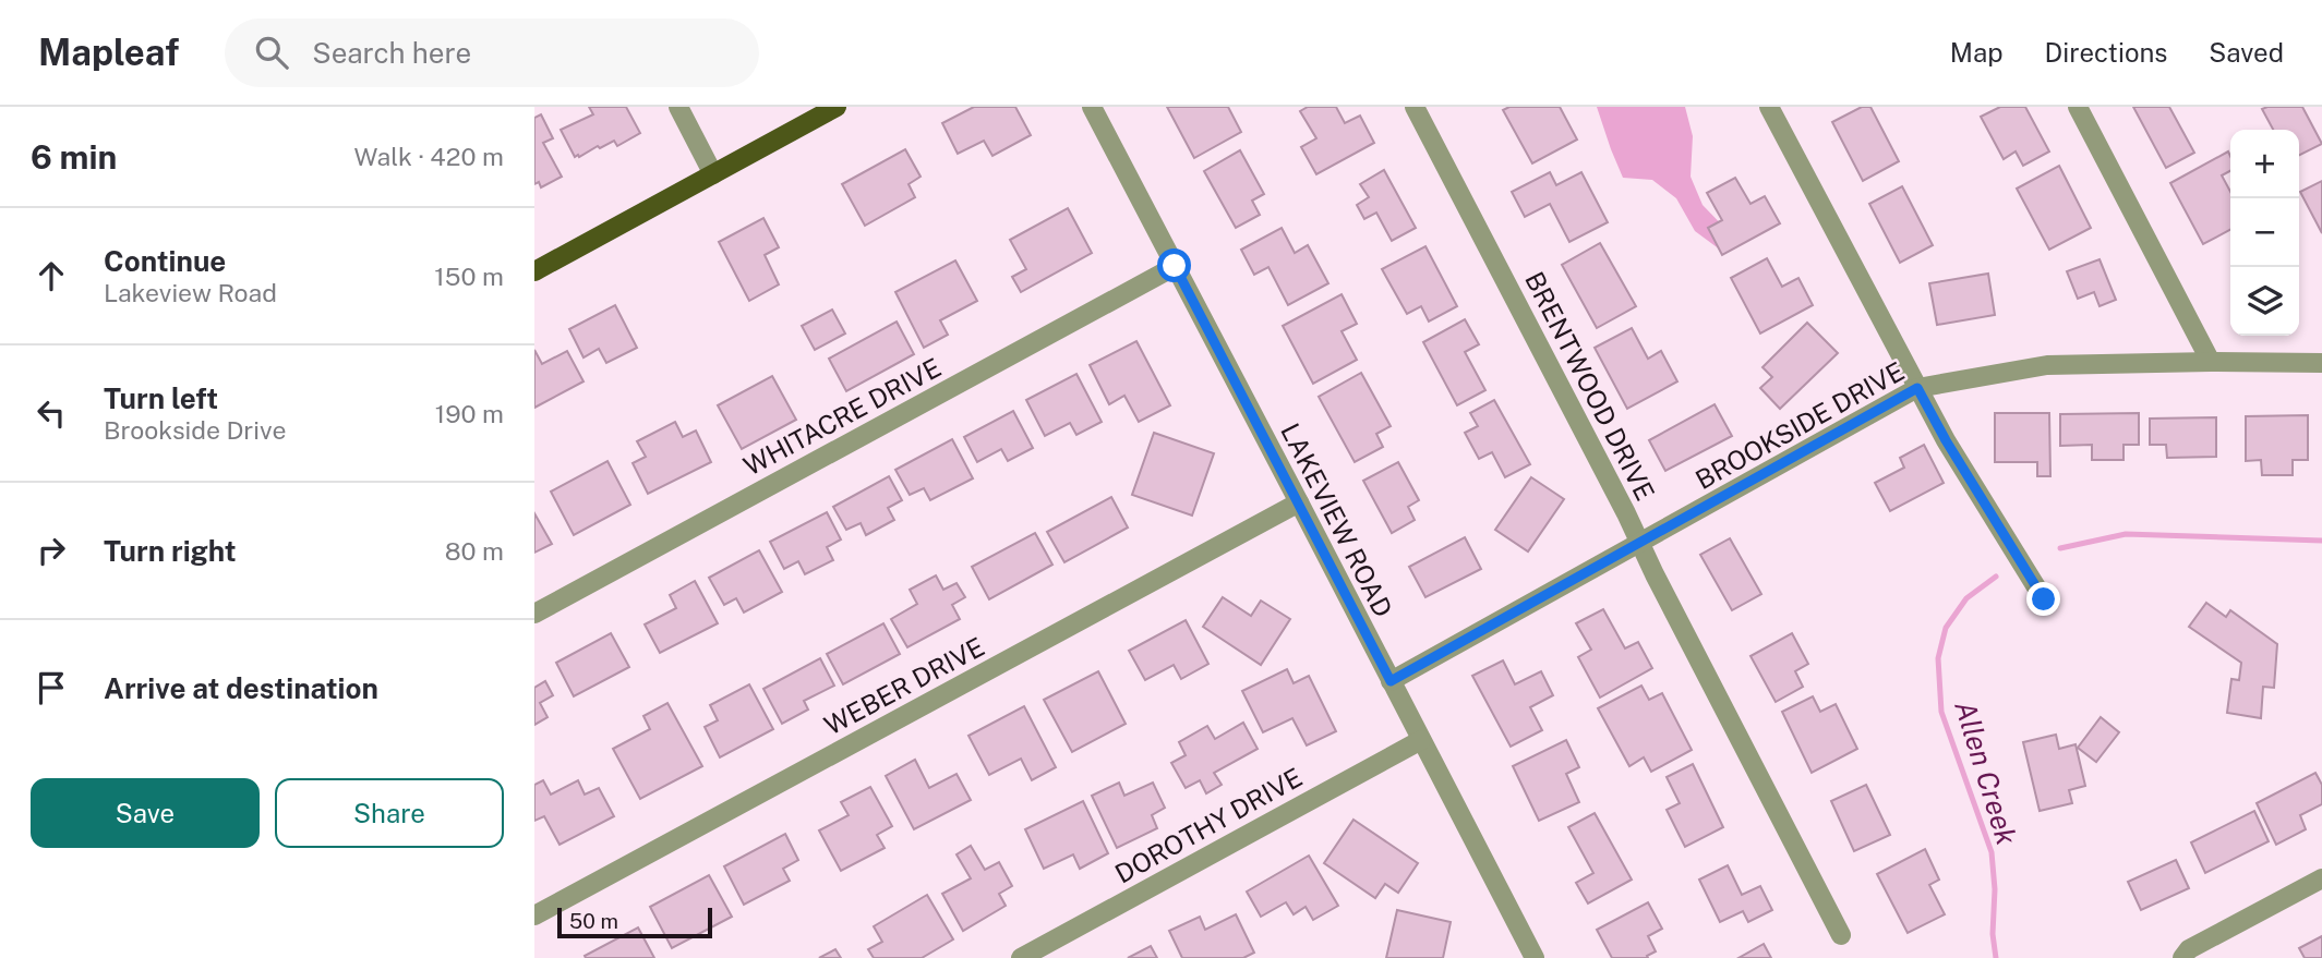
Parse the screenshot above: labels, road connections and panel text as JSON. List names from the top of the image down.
{
  "streets": {
    "street": [
      "BRENTWOOD DRIVE",
      "WHITACRE DRIVE",
      "BROOKSIDE DRIVE",
      "LAKEVIEW ROAD",
      "WEBER DRIVE",
      "DOROTHY DRIVE"
    ]
  },
  "crossings": [
    ["BRENTWOOD DRIVE", "BROOKSIDE DRIVE"],
    ["WHITACRE DRIVE", "LAKEVIEW ROAD"],
    ["BROOKSIDE DRIVE", "LAKEVIEW ROAD"],
    ["LAKEVIEW ROAD", "WEBER DRIVE"],
    ["LAKEVIEW ROAD", "DOROTHY DRIVE"]
  ],
  "water": ["Allen Creek"],
  "scale_bar": "50 m",
  "page": {
    "header": "Mapleaf",
    "search": "Search here",
    "nav": ["Map", "Directions", "Saved"],
    "heading": ["6 min", "Walk · 420 m"],
    "map_buttons": ["+", "−"],
    "list": [
      ["Continue", "Lakeview Road", "150 m"],
      ["Turn left", "Brookside Drive", "190 m"],
      ["Turn right", "80 m"],
      "Arrive at destination"
    ],
    "buttons": ["Save", "Share"],
    "scale": "50 m"
  }
}
